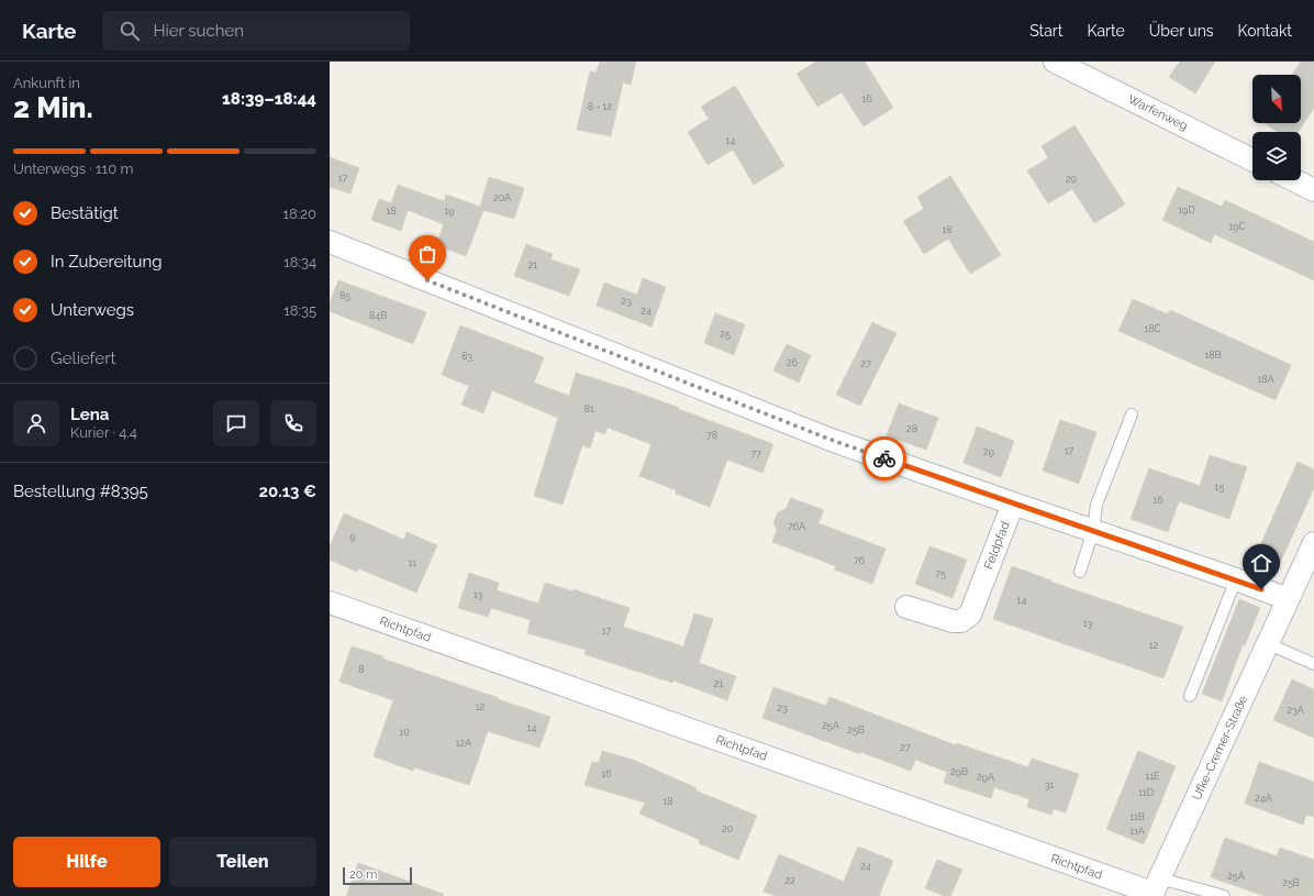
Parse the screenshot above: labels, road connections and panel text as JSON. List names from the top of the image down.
{
  "streets": {
    "street": [
      "Warfenweg",
      "Feldpfad",
      "Richtpfad",
      "Ufke-Cremer-Straße"
    ]
  },
  "crossings": [
    ["Richtpfad", "Ufke-Cremer-Straße"]
  ],
  "house_numbers": [
    "16",
    "8 - 12",
    "14",
    "17",
    "20",
    "20A",
    "19D",
    "18",
    "19",
    "19C",
    "18",
    "21",
    "85",
    "23",
    "24",
    "84B",
    "18C",
    "25",
    "18B",
    "83",
    "26",
    "27",
    "18A",
    "81",
    "28",
    "78",
    "17",
    "29",
    "77",
    "15",
    "16",
    "76A",
    "9",
    "76",
    "11",
    "75",
    "13",
    "14",
    "13",
    "17",
    "12",
    "8",
    "21",
    "12",
    "23",
    "23A",
    "25A",
    "14",
    "25B",
    "10",
    "12A",
    "27",
    "29B",
    "16",
    "11E",
    "29A",
    "31",
    "11D",
    "24A",
    "18",
    "11B",
    "20",
    "11A",
    "24",
    "25A",
    "22",
    "25B"
  ],
  "scale_bar": "20 m",
  "north": "bottom right",
  "page": {
    "header": "Karte",
    "search": "Hier suchen",
    "nav": [
      "Start",
      "Karte",
      "Über uns",
      "Kontakt"
    ],
    "heading": ["2 Min.", "Ankunft in", "18:39–18:44"],
    "panel": [
      "Lena",
      "Kurier · 4.4",
      "Bestellung #8395",
      "20.13 €"
    ],
    "bar": "Unterwegs · 110 m",
    "list": [
      ["Bestätigt", "18:20"],
      ["In Zubereitung", "18:34"],
      ["Unterwegs", "18:35"],
      "Geliefert"
    ],
    "buttons": ["Hilfe", "Teilen"],
    "scale": "20 m"
  }
}
